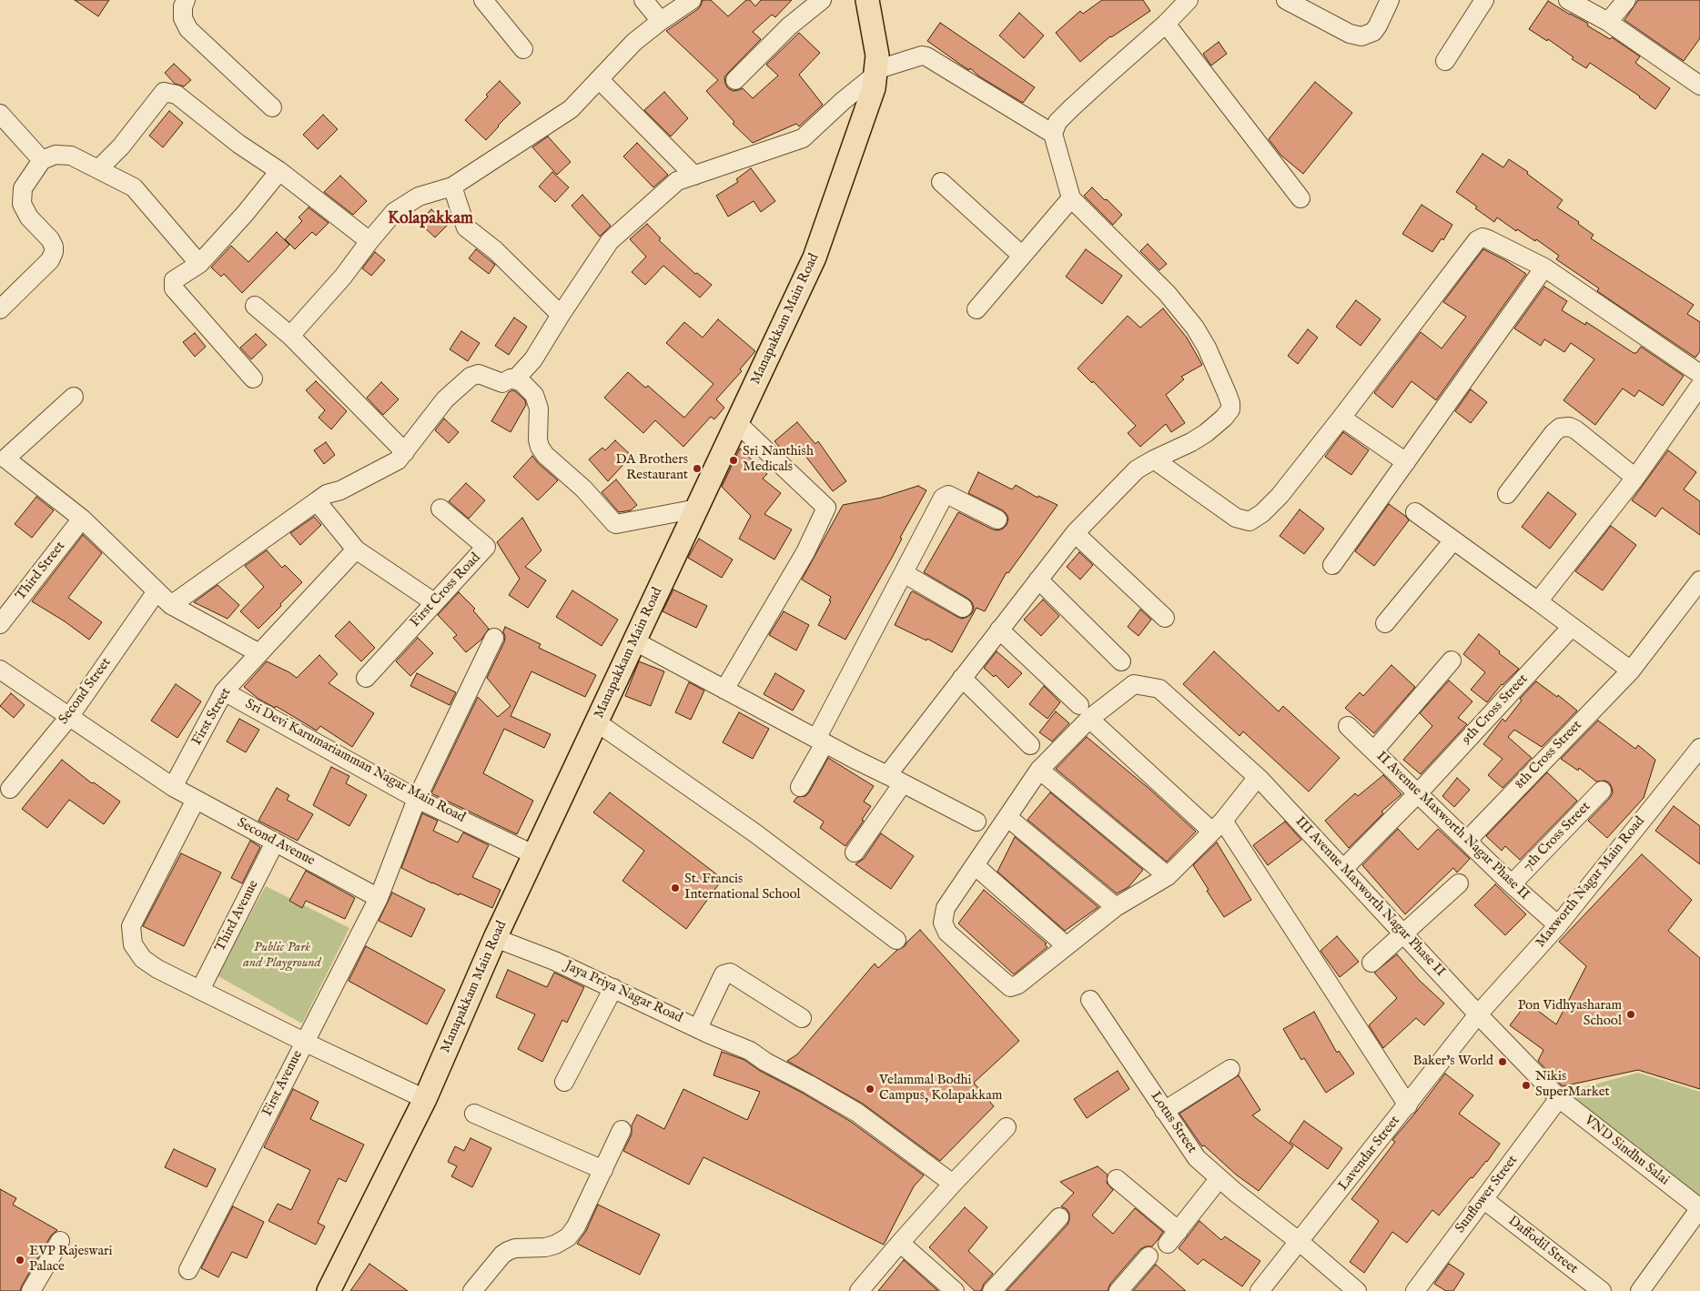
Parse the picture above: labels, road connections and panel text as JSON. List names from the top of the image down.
{
  "streets": {
    "main road": ["Manapakkam Main Road"],
    "street": [
      "Third Street",
      "First Cross Road",
      "Second Street",
      "9th Cross Street",
      "First Street",
      "8th Cross Street",
      "Sri Devi Karumariamman Nagar Main Road",
      "II Avenue Maxworth Nagar Phase II",
      "7th Cross Street",
      "Second Avenue",
      "Maxworth Nagar Main Road",
      "III Avenue Maxworth Nagar Phase II",
      "Third Avenue",
      "Jaya Priya Nagar Road",
      "First Avenue",
      "Lotus Street",
      "VND Sindhu Salai",
      "Lavendar Street",
      "Sunflower Street",
      "Daffodil Street"
    ]
  },
  "crossings": [
    ["Manapakkam Main Road", "Sri Devi Karumariamman Nagar Main Road"],
    ["Manapakkam Main Road", "Jaya Priya Nagar Road"],
    ["Second Street", "Second Avenue"],
    ["9th Cross Street", "II Avenue Maxworth Nagar Phase II"],
    ["9th Cross Street", "III Avenue Maxworth Nagar Phase II"],
    ["First Street", "Sri Devi Karumariamman Nagar Main Road"],
    ["First Street", "Second Avenue"],
    ["8th Cross Street", "II Avenue Maxworth Nagar Phase II"],
    ["Sri Devi Karumariamman Nagar Main Road", "First Avenue"],
    ["II Avenue Maxworth Nagar Phase II", "7th Cross Street"],
    ["II Avenue Maxworth Nagar Phase II", "Maxworth Nagar Main Road"],
    ["Second Avenue", "Third Avenue"],
    ["Second Avenue", "First Avenue"],
    ["Maxworth Nagar Main Road", "III Avenue Maxworth Nagar Phase II"],
    ["Maxworth Nagar Main Road", "VND Sindhu Salai"],
    ["Maxworth Nagar Main Road", "Lavendar Street"],
    ["III Avenue Maxworth Nagar Phase II", "VND Sindhu Salai"],
    ["III Avenue Maxworth Nagar Phase II", "Lavendar Street"],
    ["Lotus Street", "Lavendar Street"],
    ["VND Sindhu Salai", "Lavendar Street"],
    ["VND Sindhu Salai", "Sunflower Street"],
    ["Sunflower Street", "Daffodil Street"]
  ],
  "districts": ["Kolapakkam"],
  "parks": ["Public Park and Playground"],
  "places": [
    "Sri Nanthish Medicals",
    "DA Brothers Restaurant",
    "St. Francis International School",
    "Pon Vidhyasharam School",
    "Baker's World",
    "Nikis SuperMarket",
    "Velammal Bodhi Campus, Kolapakkam",
    "EVP Rajeswari Palace"
  ]
}
